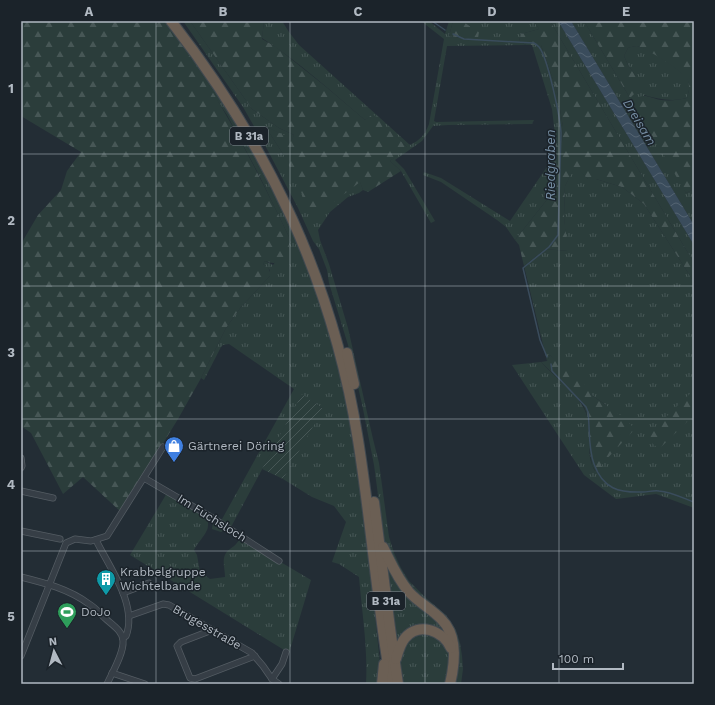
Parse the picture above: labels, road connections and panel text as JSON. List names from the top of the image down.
{
  "streets": {
    "highway": ["B 31a"],
    "street": ["Im Fuchsloch", "Brugesstraße"]
  },
  "water": ["Dreisam", "Riedgraben"],
  "places": {
    "shop": ["Gärtnerei Döring"],
    "building": ["Krabbelgruppe Wichtelbande"],
    "sports": ["DoJo"]
  },
  "scale_bar": "100 m",
  "north": "top",
  "grid": {
    "columns": [
      "A",
      "B",
      "C",
      "D",
      "E"
    ],
    "rows": [
      "1",
      "2",
      "3",
      "4",
      "5"
    ]
  }
}
